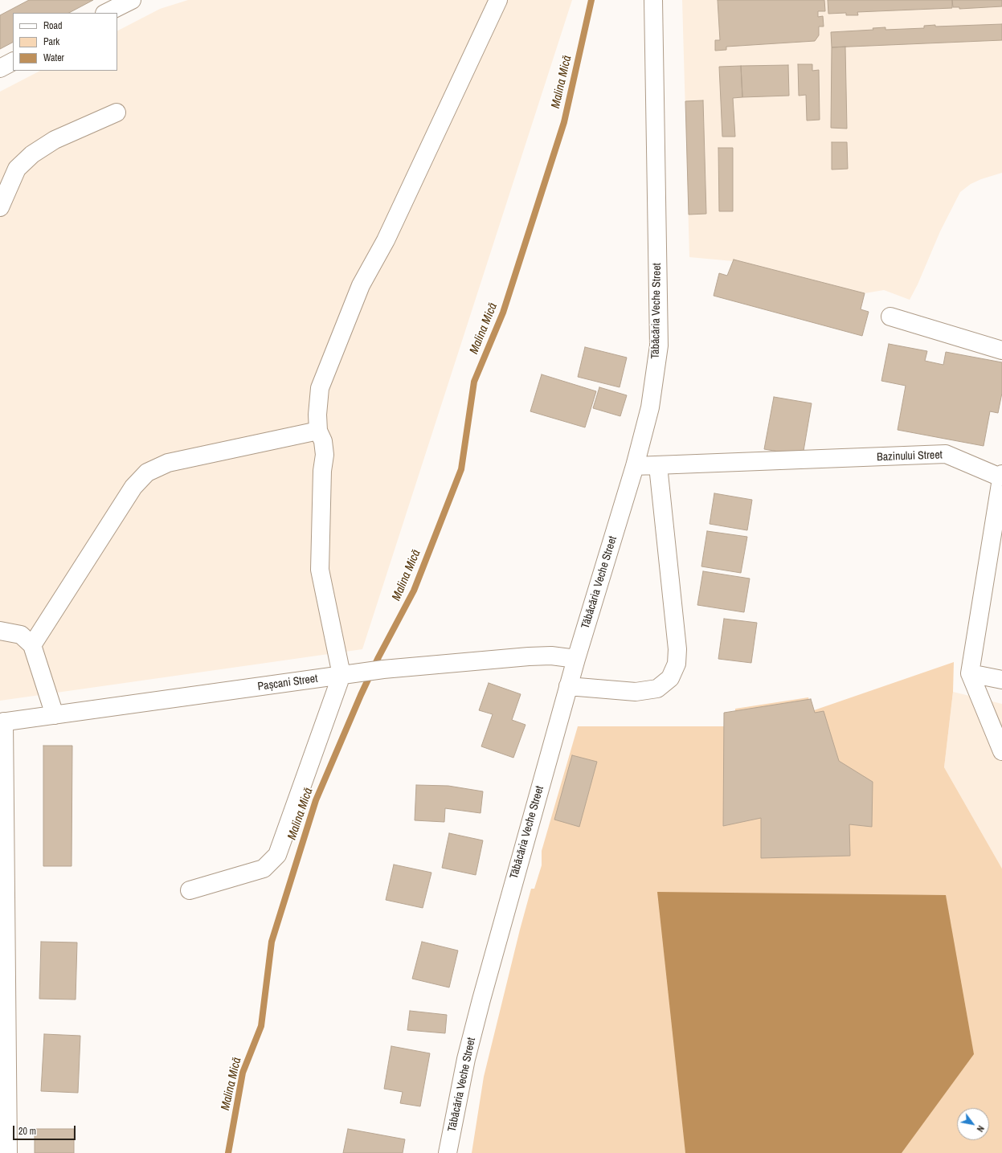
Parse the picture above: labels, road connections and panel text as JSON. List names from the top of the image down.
{
  "streets": {
    "street": ["Tăbăcăria Veche Street", "Bazinului Street", "Pașcani Street"]
  },
  "crossings": [
    ["Tăbăcăria Veche Street", "Bazinului Street"],
    ["Tăbăcăria Veche Street", "Pașcani Street"]
  ],
  "water": ["Malina Mică"],
  "legend": ["Road", "Park", "Water"],
  "scale_bar": "20 m",
  "north": "bottom right"
}
